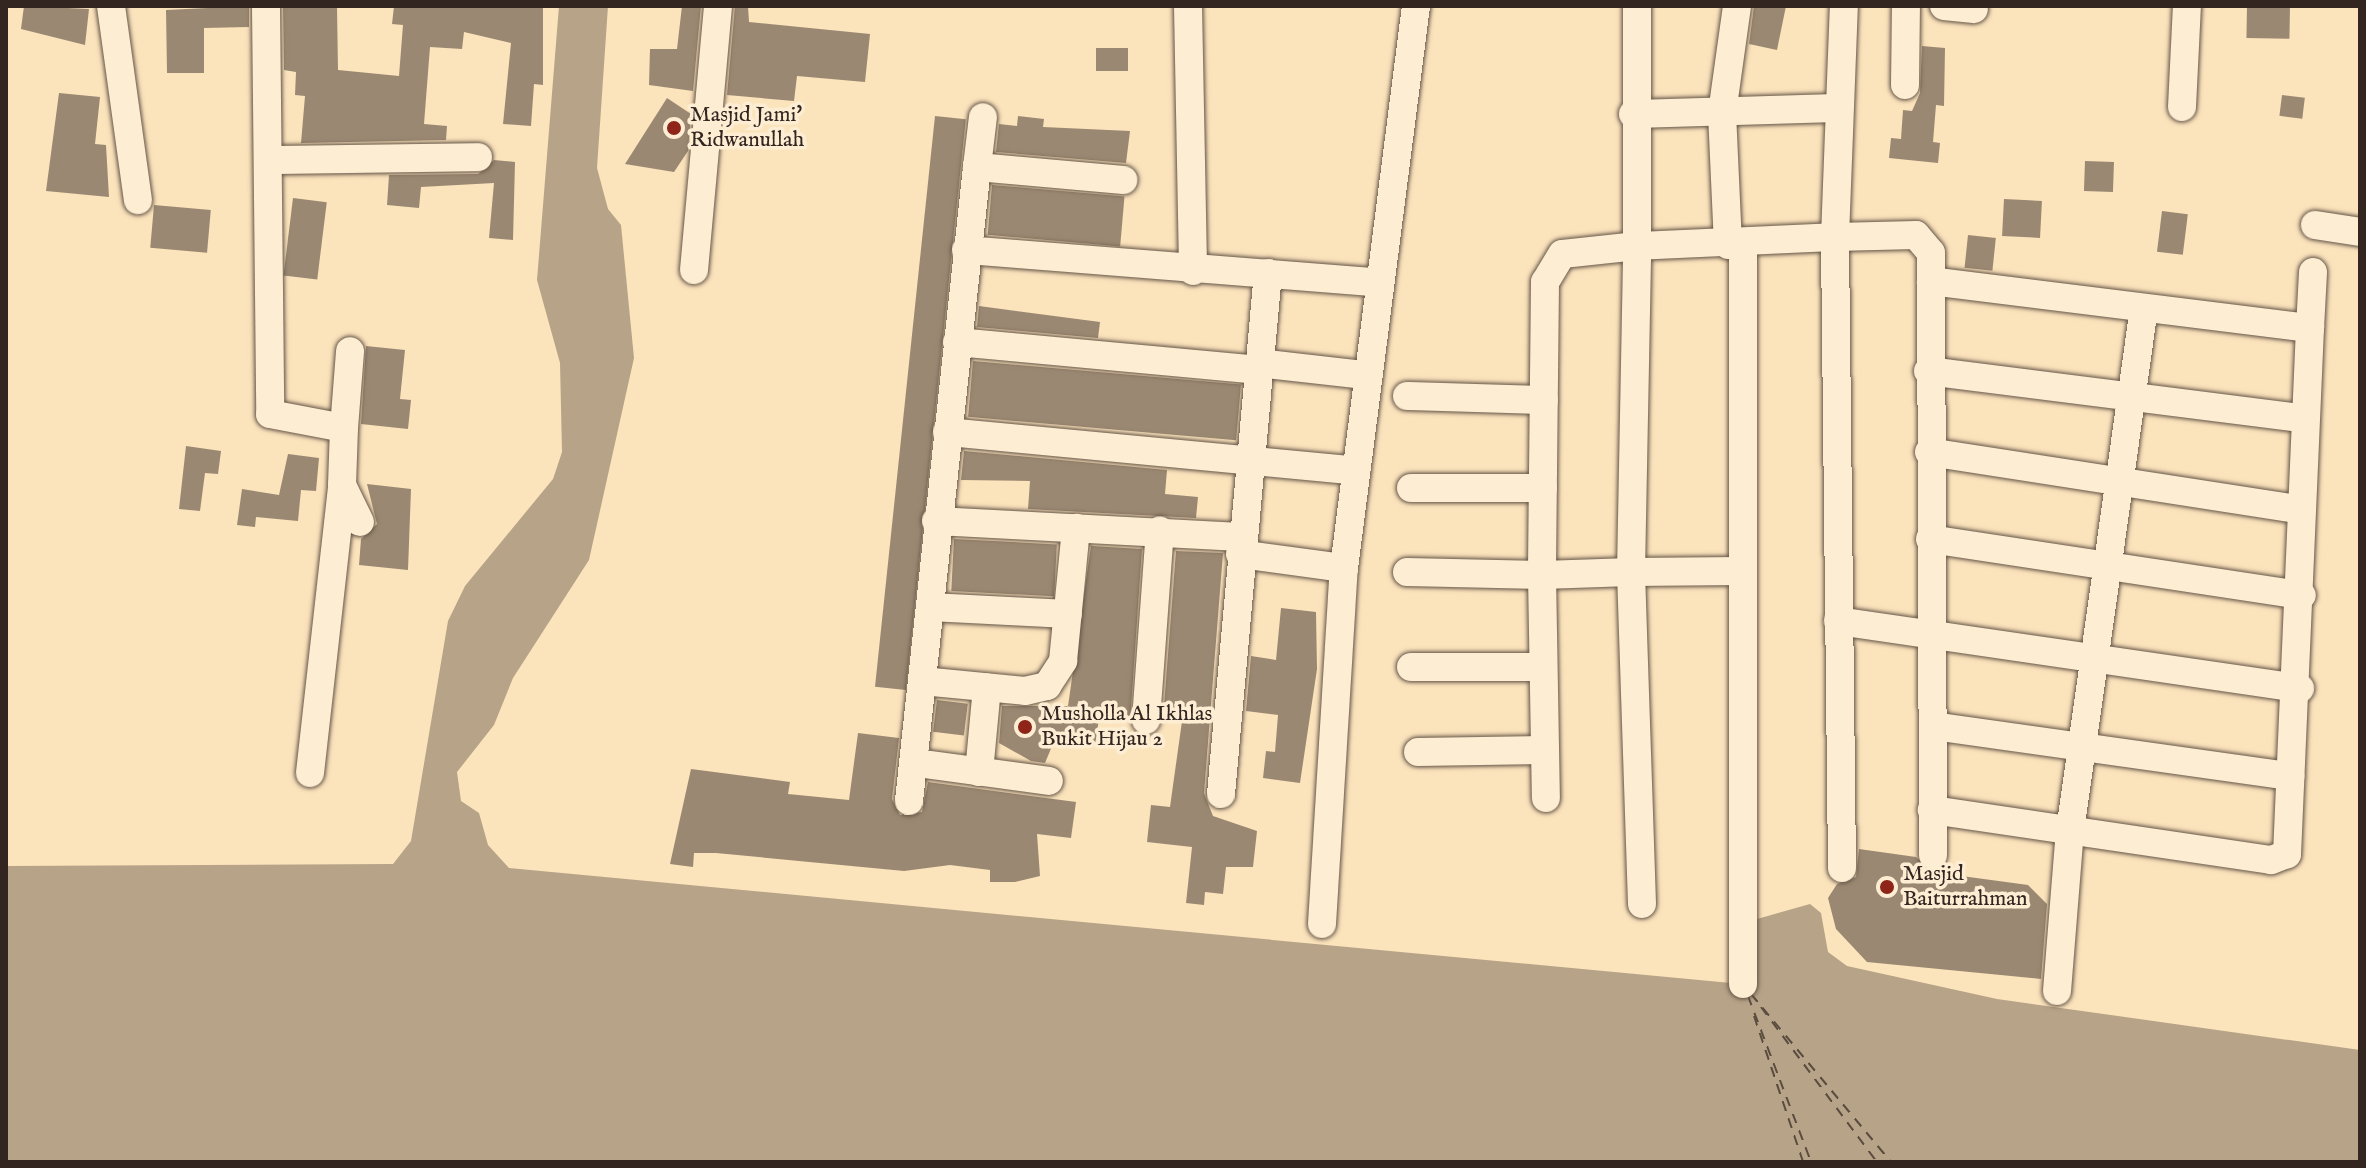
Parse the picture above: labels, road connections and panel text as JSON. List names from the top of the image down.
{
  "places": ["Masjid Jami' Ridwanullah", "Musholla Al Ikhlas Bukit Hijau 2", "Masjid Baiturrahman"]
}
